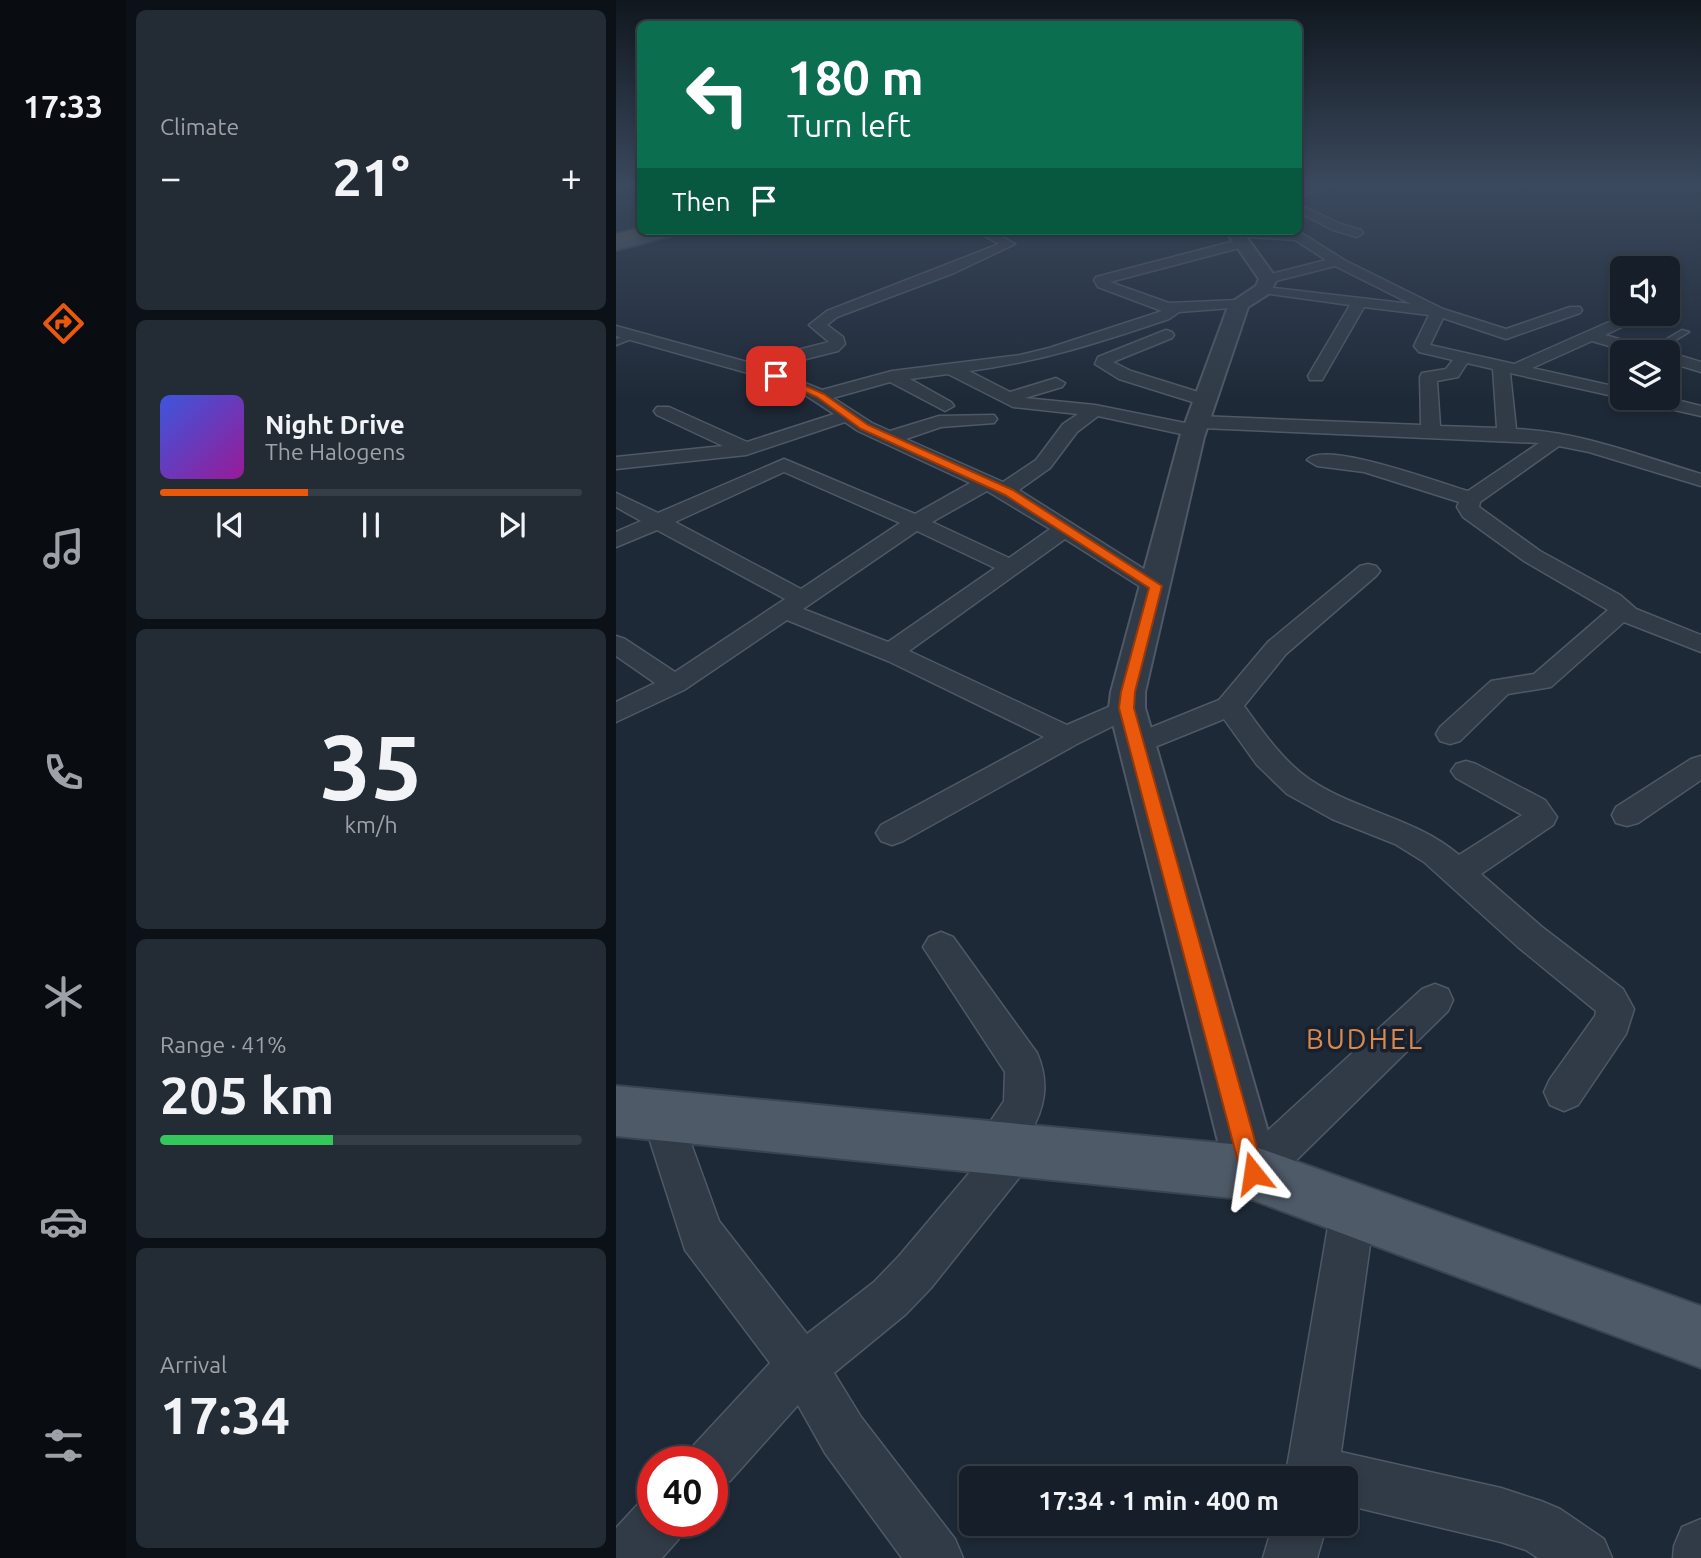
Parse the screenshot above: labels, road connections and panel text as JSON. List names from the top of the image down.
{
  "districts": ["BUDHEL"],
  "page": {
    "tabs": "17:33",
    "tile": [
      "Climate",
      ["35", "km/h"],
      ["Range · 41%", "205 km"],
      ["Arrival", "17:34"]
    ],
    "turn": ["180 m", "Turn left"],
    "heat": ["−", "21°", "+"],
    "then": "Then",
    "song": ["Night Drive", "The Halogens"],
    "limit": "40",
    "trip": "17:34 · 1 min · 400 m"
  }
}
